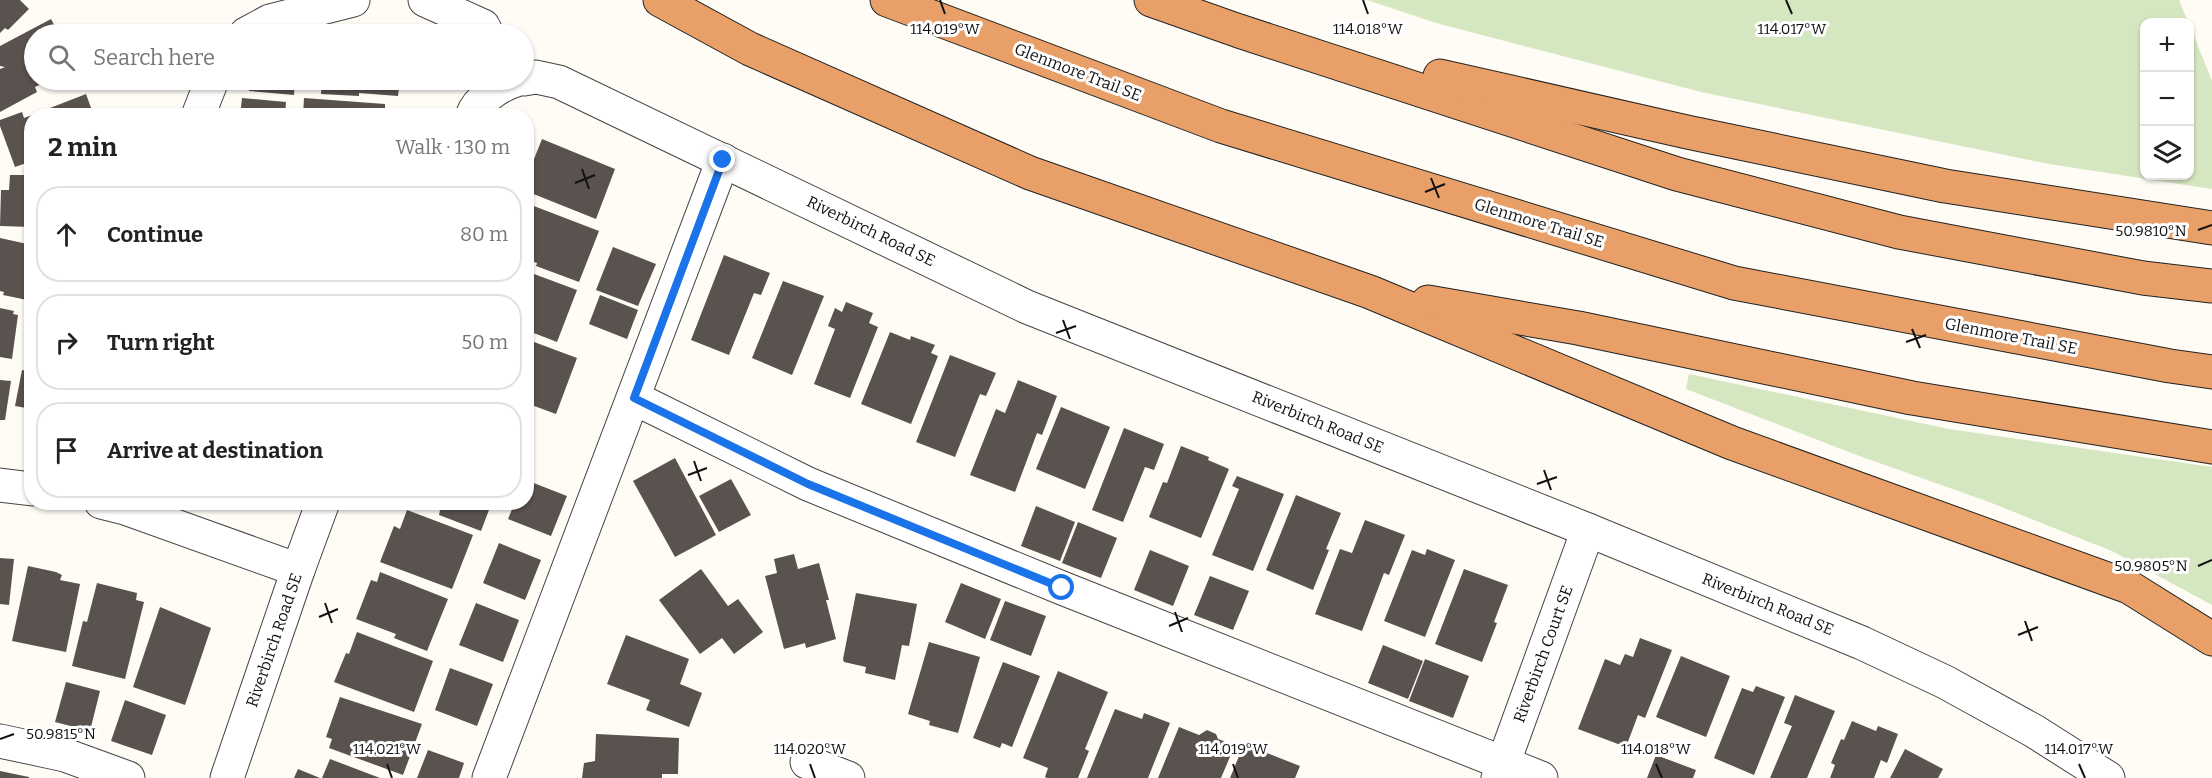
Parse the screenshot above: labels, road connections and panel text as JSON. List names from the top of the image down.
{
  "streets": {
    "highway": ["Glenmore Trail SE"],
    "street": ["Riverbirch Road SE", "Riverbirch Court SE"]
  },
  "crossings": [
    ["Riverbirch Road SE", "Riverbirch Court SE"]
  ],
  "page": {
    "map_buttons": ["+", "−"],
    "search": "Search here",
    "heading": ["2 min", "Walk · 130 m"],
    "list": [
      ["Continue", "80 m"],
      ["Turn right", "50 m"],
      "Arrive at destination"
    ]
  },
  "coordinates": [
    "114.019°W",
    "114.018°W",
    "114.017°W",
    "50.9810°N",
    "50.9805°N",
    "50.9815°N",
    "114.021°W",
    "114.020°W"
  ]
}
